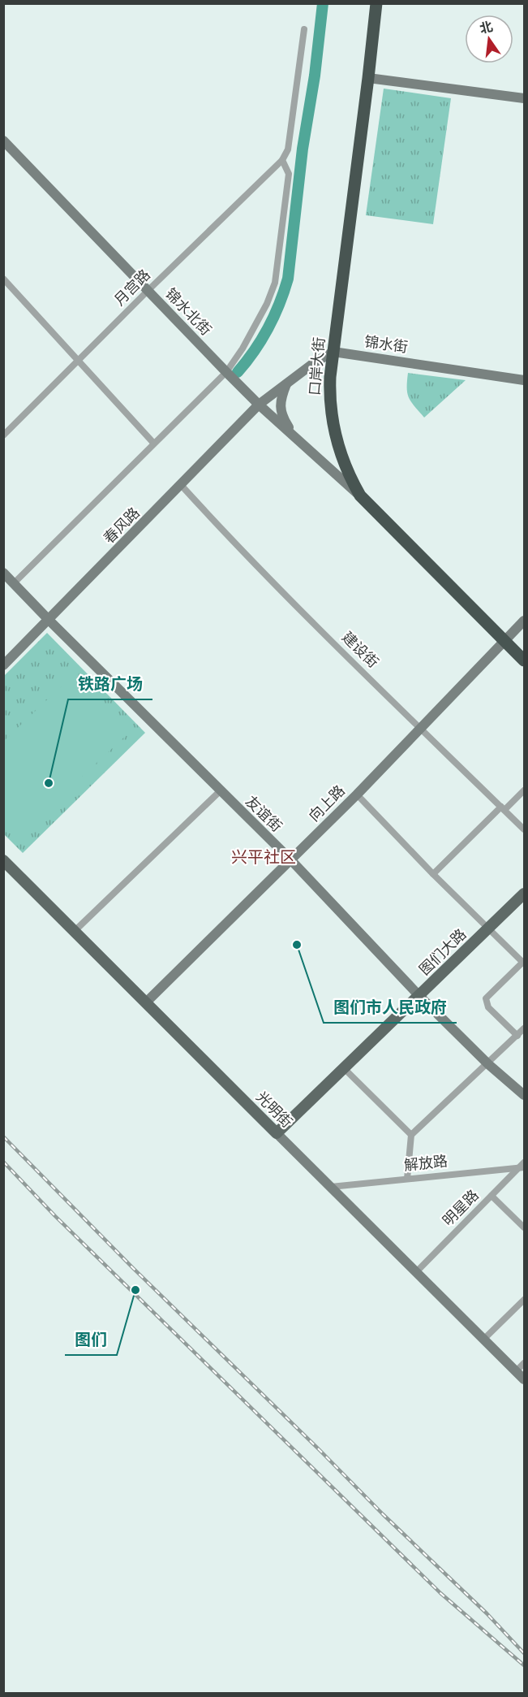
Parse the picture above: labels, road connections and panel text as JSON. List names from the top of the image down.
{
  "streets": {
    "highway": ["口岸大街"],
    "main road": ["图们大路", "光明街"],
    "street": [
      "月宫路",
      "锦水北街",
      "锦水街",
      "春风路",
      "建设街",
      "向上路",
      "友谊街",
      "解放路",
      "明星路"
    ]
  },
  "crossings": [
    ["月宫路", "锦水北街"],
    ["锦水北街", "口岸大街"],
    ["锦水北街", "春风路"],
    ["锦水街", "口岸大街"],
    ["口岸大街", "向上路"],
    ["春风路", "建设街"],
    ["春风路", "友谊街"],
    ["建设街", "向上路"],
    ["向上路", "友谊街"],
    ["向上路", "光明街"],
    ["友谊街", "图们大路"],
    ["图们大路", "光明街"],
    ["光明街", "解放路"],
    ["光明街", "明星路"],
    ["解放路", "明星路"]
  ],
  "districts": ["兴平社区"],
  "places": ["铁路广场", "图们市人民政府", "图们"],
  "north": "top"
}
